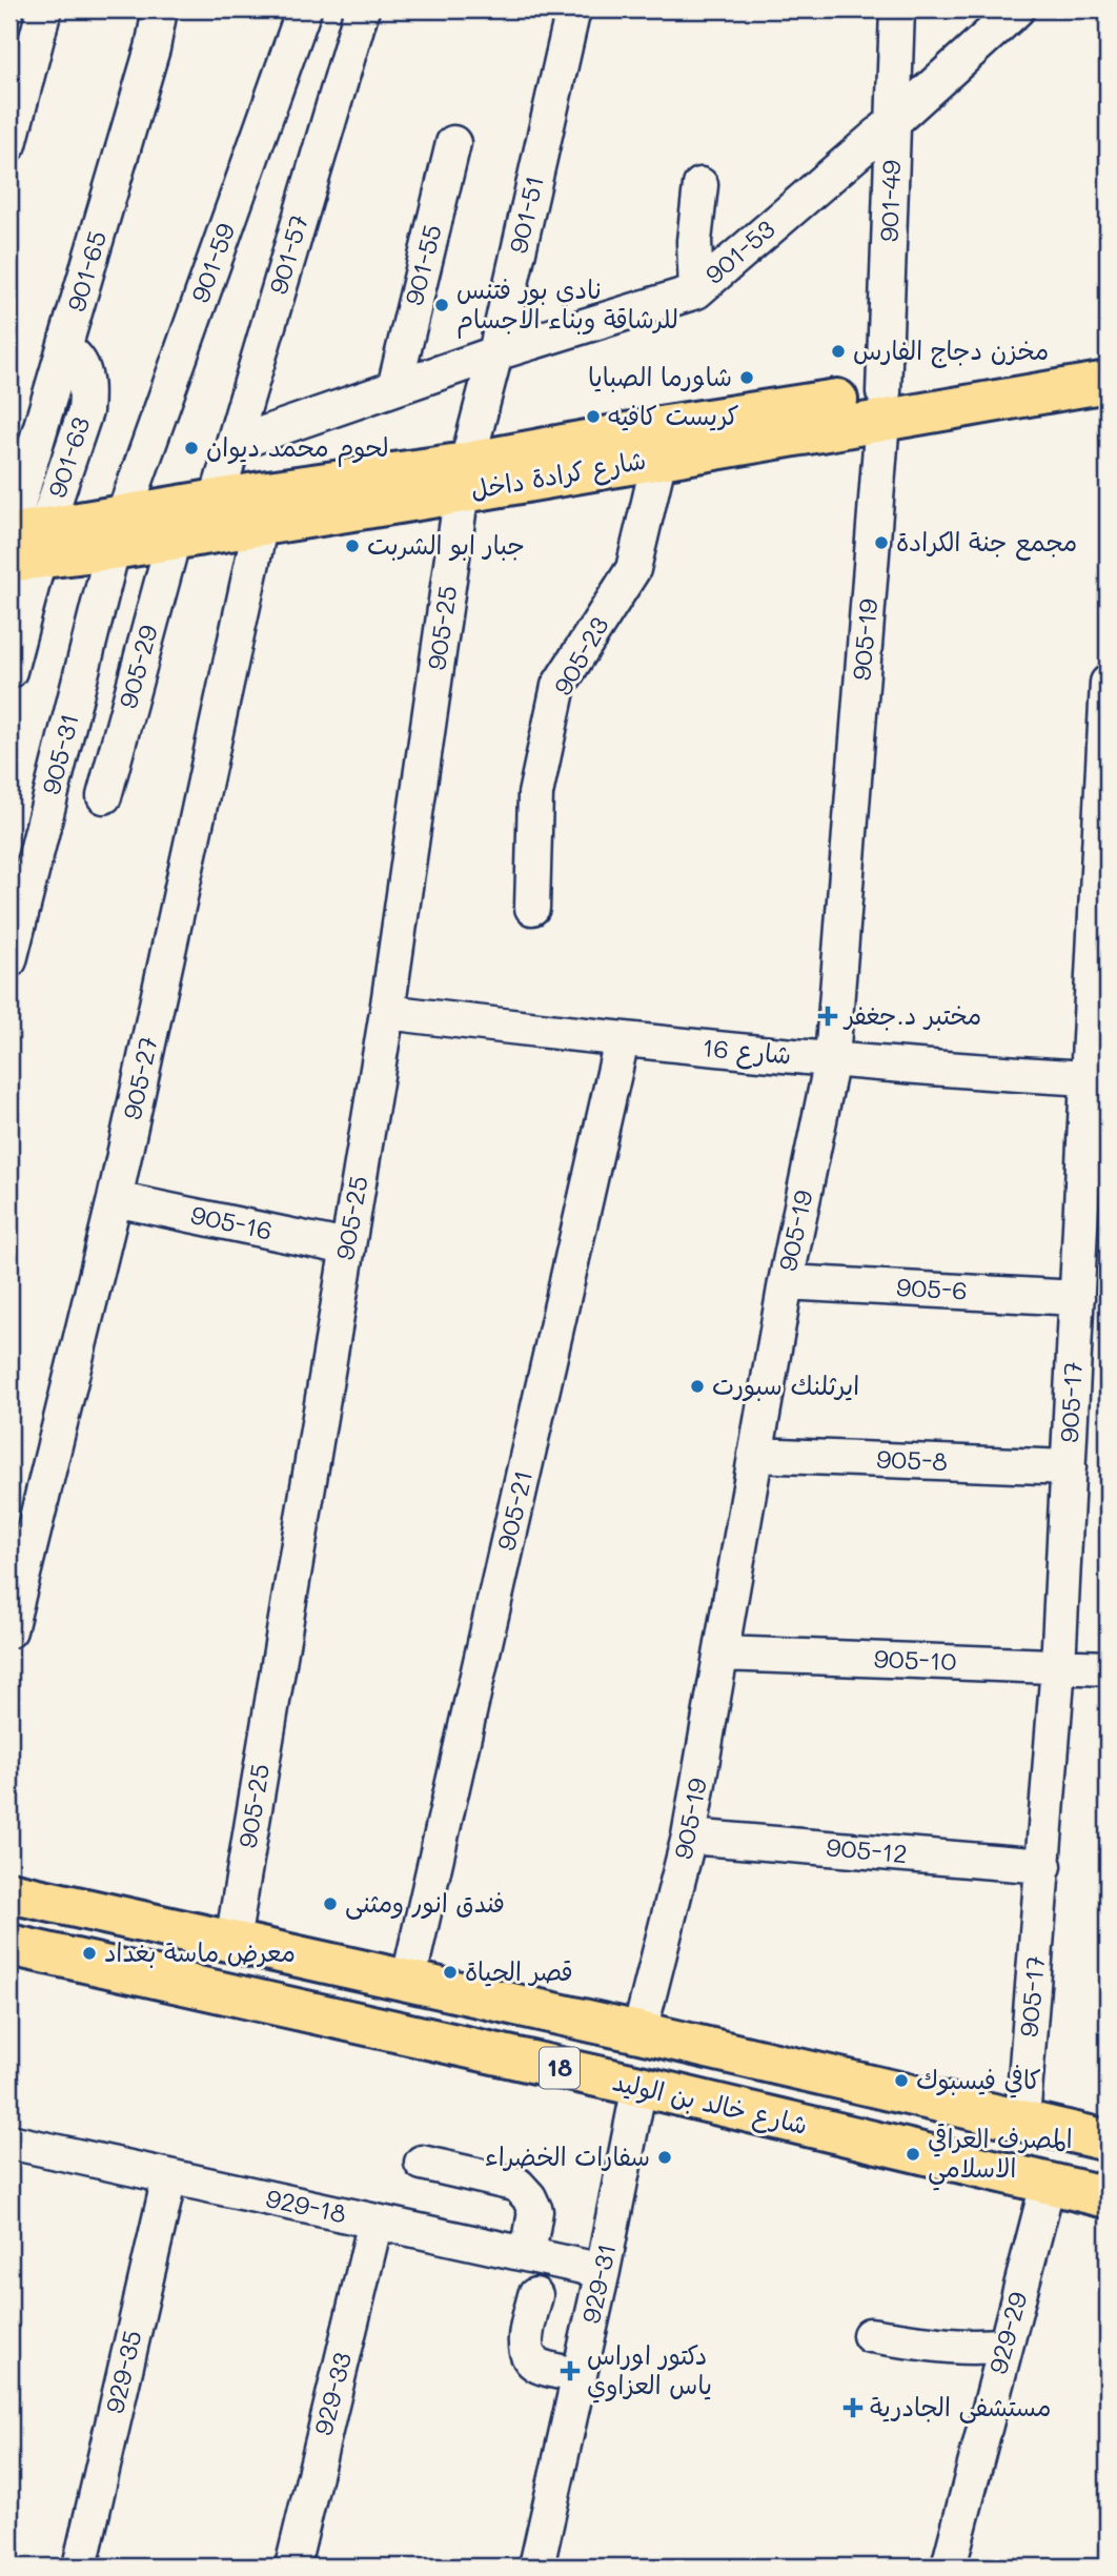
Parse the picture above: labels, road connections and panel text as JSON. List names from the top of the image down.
{
  "streets": {
    "main road": ["شارع كرادة داخل", "18", "شارع خالد بن الوليد"],
    "street": [
      "901-49",
      "901-51",
      "901-53",
      "901-57",
      "901-59",
      "901-55",
      "901-65",
      "901-63",
      "905-25",
      "905-19",
      "905-23",
      "905-29",
      "905-31",
      "شارع 16",
      "905-27",
      "905-16",
      "905-6",
      "905-17",
      "905-8",
      "905-21",
      "905-10",
      "905-12",
      "929-18",
      "929-31",
      "929-29",
      "929-35",
      "929-33"
    ]
  },
  "crossings": [
    ["901-49", "901-53"],
    ["901-49", "شارع كرادة داخل"],
    ["901-49", "905-19"],
    ["901-51", "901-53"],
    ["901-51", "شارع كرادة داخل"],
    ["901-51", "905-25"],
    ["901-53", "901-57"],
    ["901-53", "901-55"],
    ["901-57", "شارع كرادة داخل"],
    ["901-59", "شارع كرادة داخل"],
    ["901-59", "905-31"],
    ["901-65", "901-63"],
    ["901-63", "شارع كرادة داخل"],
    ["شارع كرادة داخل", "905-25"],
    ["شارع كرادة داخل", "905-19"],
    ["شارع كرادة داخل", "905-23"],
    ["شارع كرادة داخل", "905-29"],
    ["شارع كرادة داخل", "905-31"],
    ["شارع كرادة داخل", "905-27"],
    ["905-25", "شارع 16"],
    ["905-25", "905-16"],
    ["905-25", "شارع خالد بن الوليد"],
    ["905-19", "شارع 16"],
    ["905-19", "905-6"],
    ["905-19", "905-8"],
    ["905-19", "905-10"],
    ["905-19", "905-12"],
    ["905-19", "شارع خالد بن الوليد"],
    ["شارع 16", "905-17"],
    ["شارع 16", "905-21"],
    ["905-27", "905-16"],
    ["905-6", "905-17"],
    ["905-17", "905-8"],
    ["905-17", "905-10"],
    ["905-17", "905-12"],
    ["905-17", "شارع خالد بن الوليد"],
    ["905-21", "شارع خالد بن الوليد"],
    ["شارع خالد بن الوليد", "929-31"],
    ["شارع خالد بن الوليد", "929-29"],
    ["929-18", "929-31"],
    ["929-18", "929-35"],
    ["929-18", "929-33"]
  ],
  "places": {
    "other": [
      "نادي بور فتنس للرشاقة وبناء الاجسام",
      "مخزن دجاج الفارس",
      "شاورما الصبايا",
      "كريست كافيه",
      "لحوم محمد ديوان",
      "مجمع جنة الكرادة",
      "جبار ابو الشربت",
      "ايرثلنك سبورت",
      "فندق انور ومثنى",
      "معرض ماسة بغداد",
      "قصر الحياة",
      "كافي فيسبوك",
      "المصرف العراقي الاسلامي",
      "سفارات الخضراء"
    ],
    "health": ["مختبر د.جغفر", "دكتور اوراس ياس العزاوي", "مستشفى الجادرية"]
  }
}
